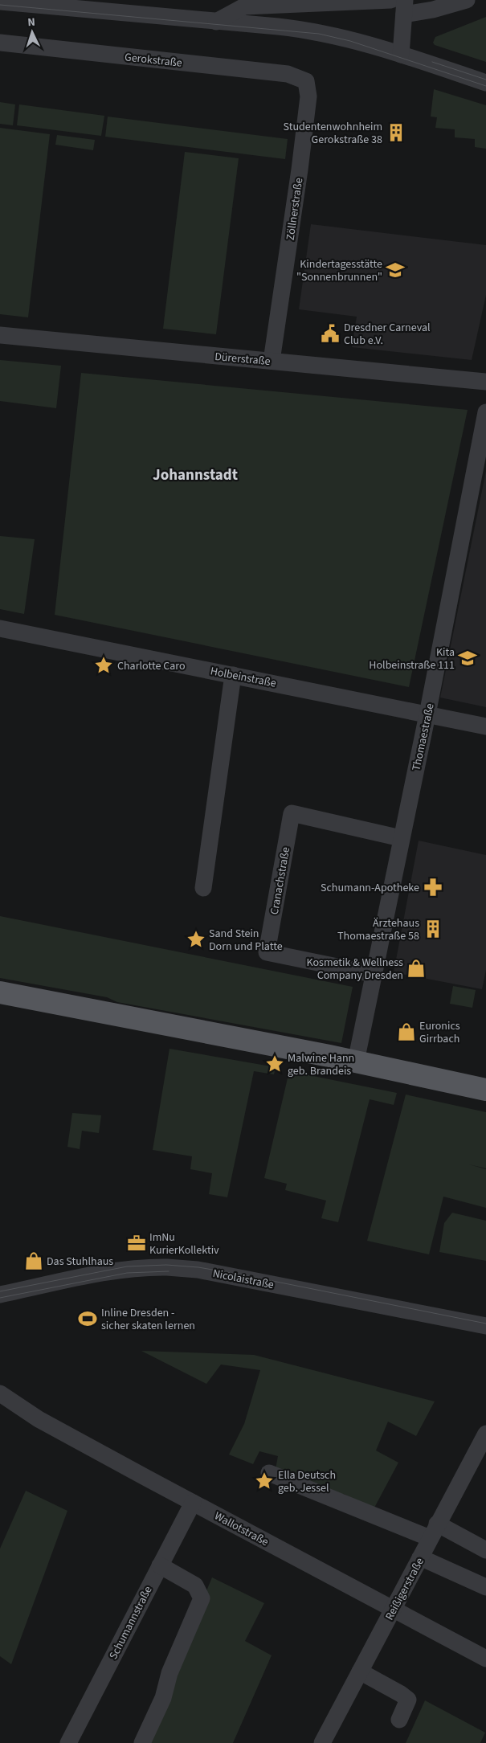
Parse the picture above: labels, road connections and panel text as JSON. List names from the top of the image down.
{
  "streets": {
    "street": [
      "Gerokstraße",
      "Zöllnerstraße",
      "Dürerstraße",
      "Holbeinstraße",
      "Thomaestraße",
      "Cranachstraße",
      "Nicolaistraße",
      "Wallotstraße",
      "Reißigerstraße",
      "Schumannstraße"
    ]
  },
  "crossings": [
    ["Gerokstraße", "Zöllnerstraße"],
    ["Zöllnerstraße", "Dürerstraße"],
    ["Holbeinstraße", "Thomaestraße"],
    ["Thomaestraße", "Cranachstraße"],
    ["Wallotstraße", "Reißigerstraße"],
    ["Wallotstraße", "Schumannstraße"]
  ],
  "districts": ["Johannstadt"],
  "places": {
    "building": ["Studentenwohnheim Gerokstraße 38", "Ärztehaus Thomaestraße 58"],
    "school or university": ["Kindertagesstätte \"Sonnenbrunnen\"", "Kita Holbeinstraße 111"],
    "public building": ["Dresdner Carneval Club e.V."],
    "place": [
      "Charlotte Caro",
      "Sand Stein Dorn und Platte",
      "Malwine Hann geb. Brandeis",
      "Ella Deutsch geb. Jessel"
    ],
    "pharmacy": ["Schumann-Apotheke"],
    "shop": ["Kosmetik & Wellness Company Dresden", "Euronics Girrbach", "Das Stuhlhaus"],
    "office": ["ImNu KurierKollektiv"],
    "sports": ["Inline Dresden - sicher skaten lernen"]
  },
  "north": "top"
}
